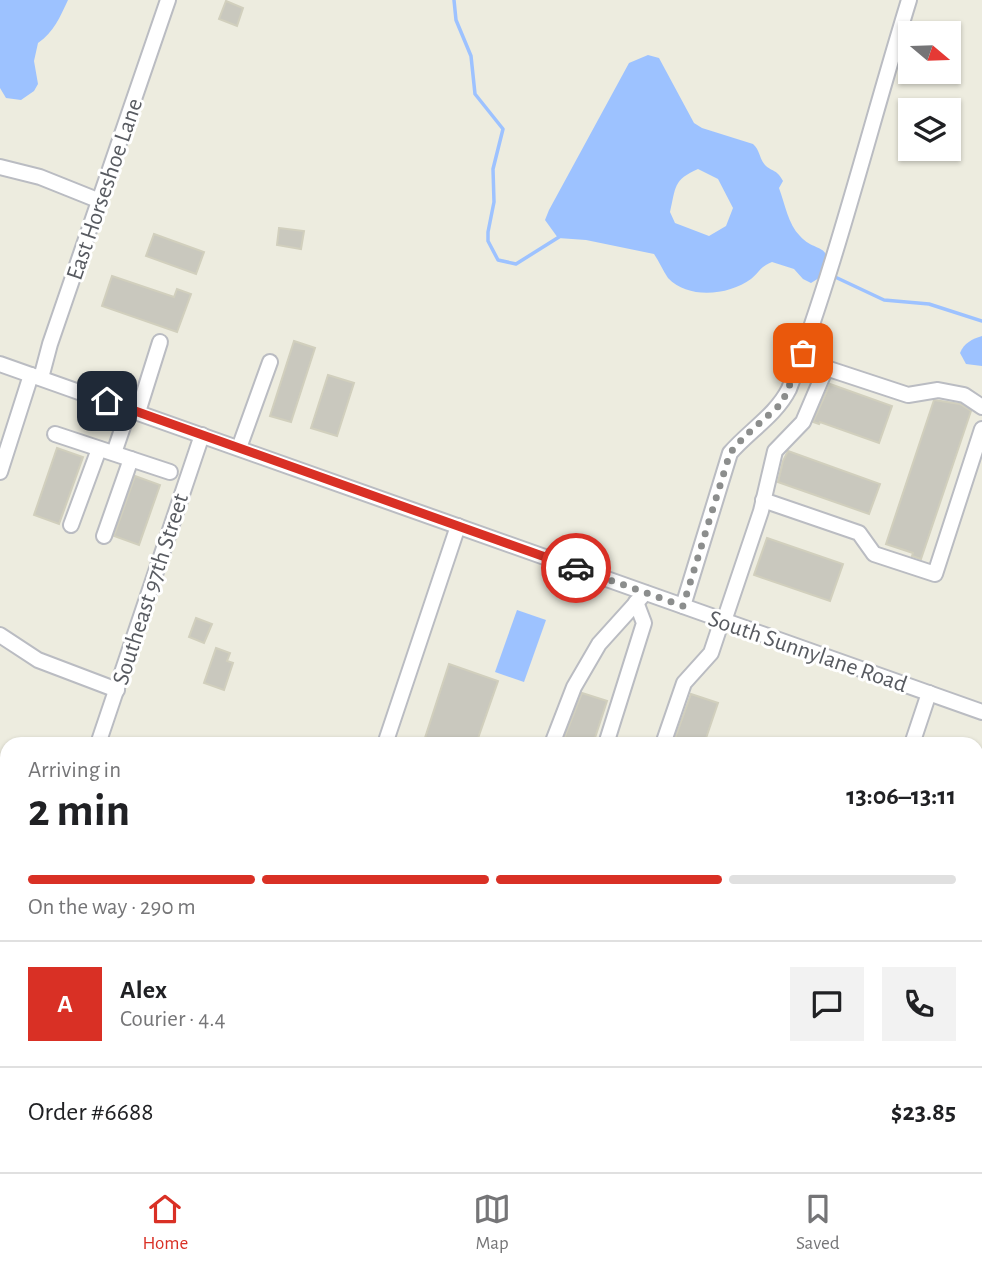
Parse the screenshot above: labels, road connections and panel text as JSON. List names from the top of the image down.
{
  "streets": {
    "street": ["East Horseshoe Lane", "Southeast 97th Street", "South Sunnylane Road"]
  },
  "crossings": [
    ["East Horseshoe Lane", "South Sunnylane Road"],
    ["Southeast 97th Street", "South Sunnylane Road"]
  ],
  "north": "right",
  "page": {
    "heading": ["2 min", "Arriving in", "13:06–13:11"],
    "panel": [
      "Alex",
      "Courier · 4.4",
      "Order #6688",
      "$23.85"
    ],
    "bar": "On the way · 290 m",
    "round": "A",
    "tabs": ["Home", "Map", "Saved"]
  }
}
